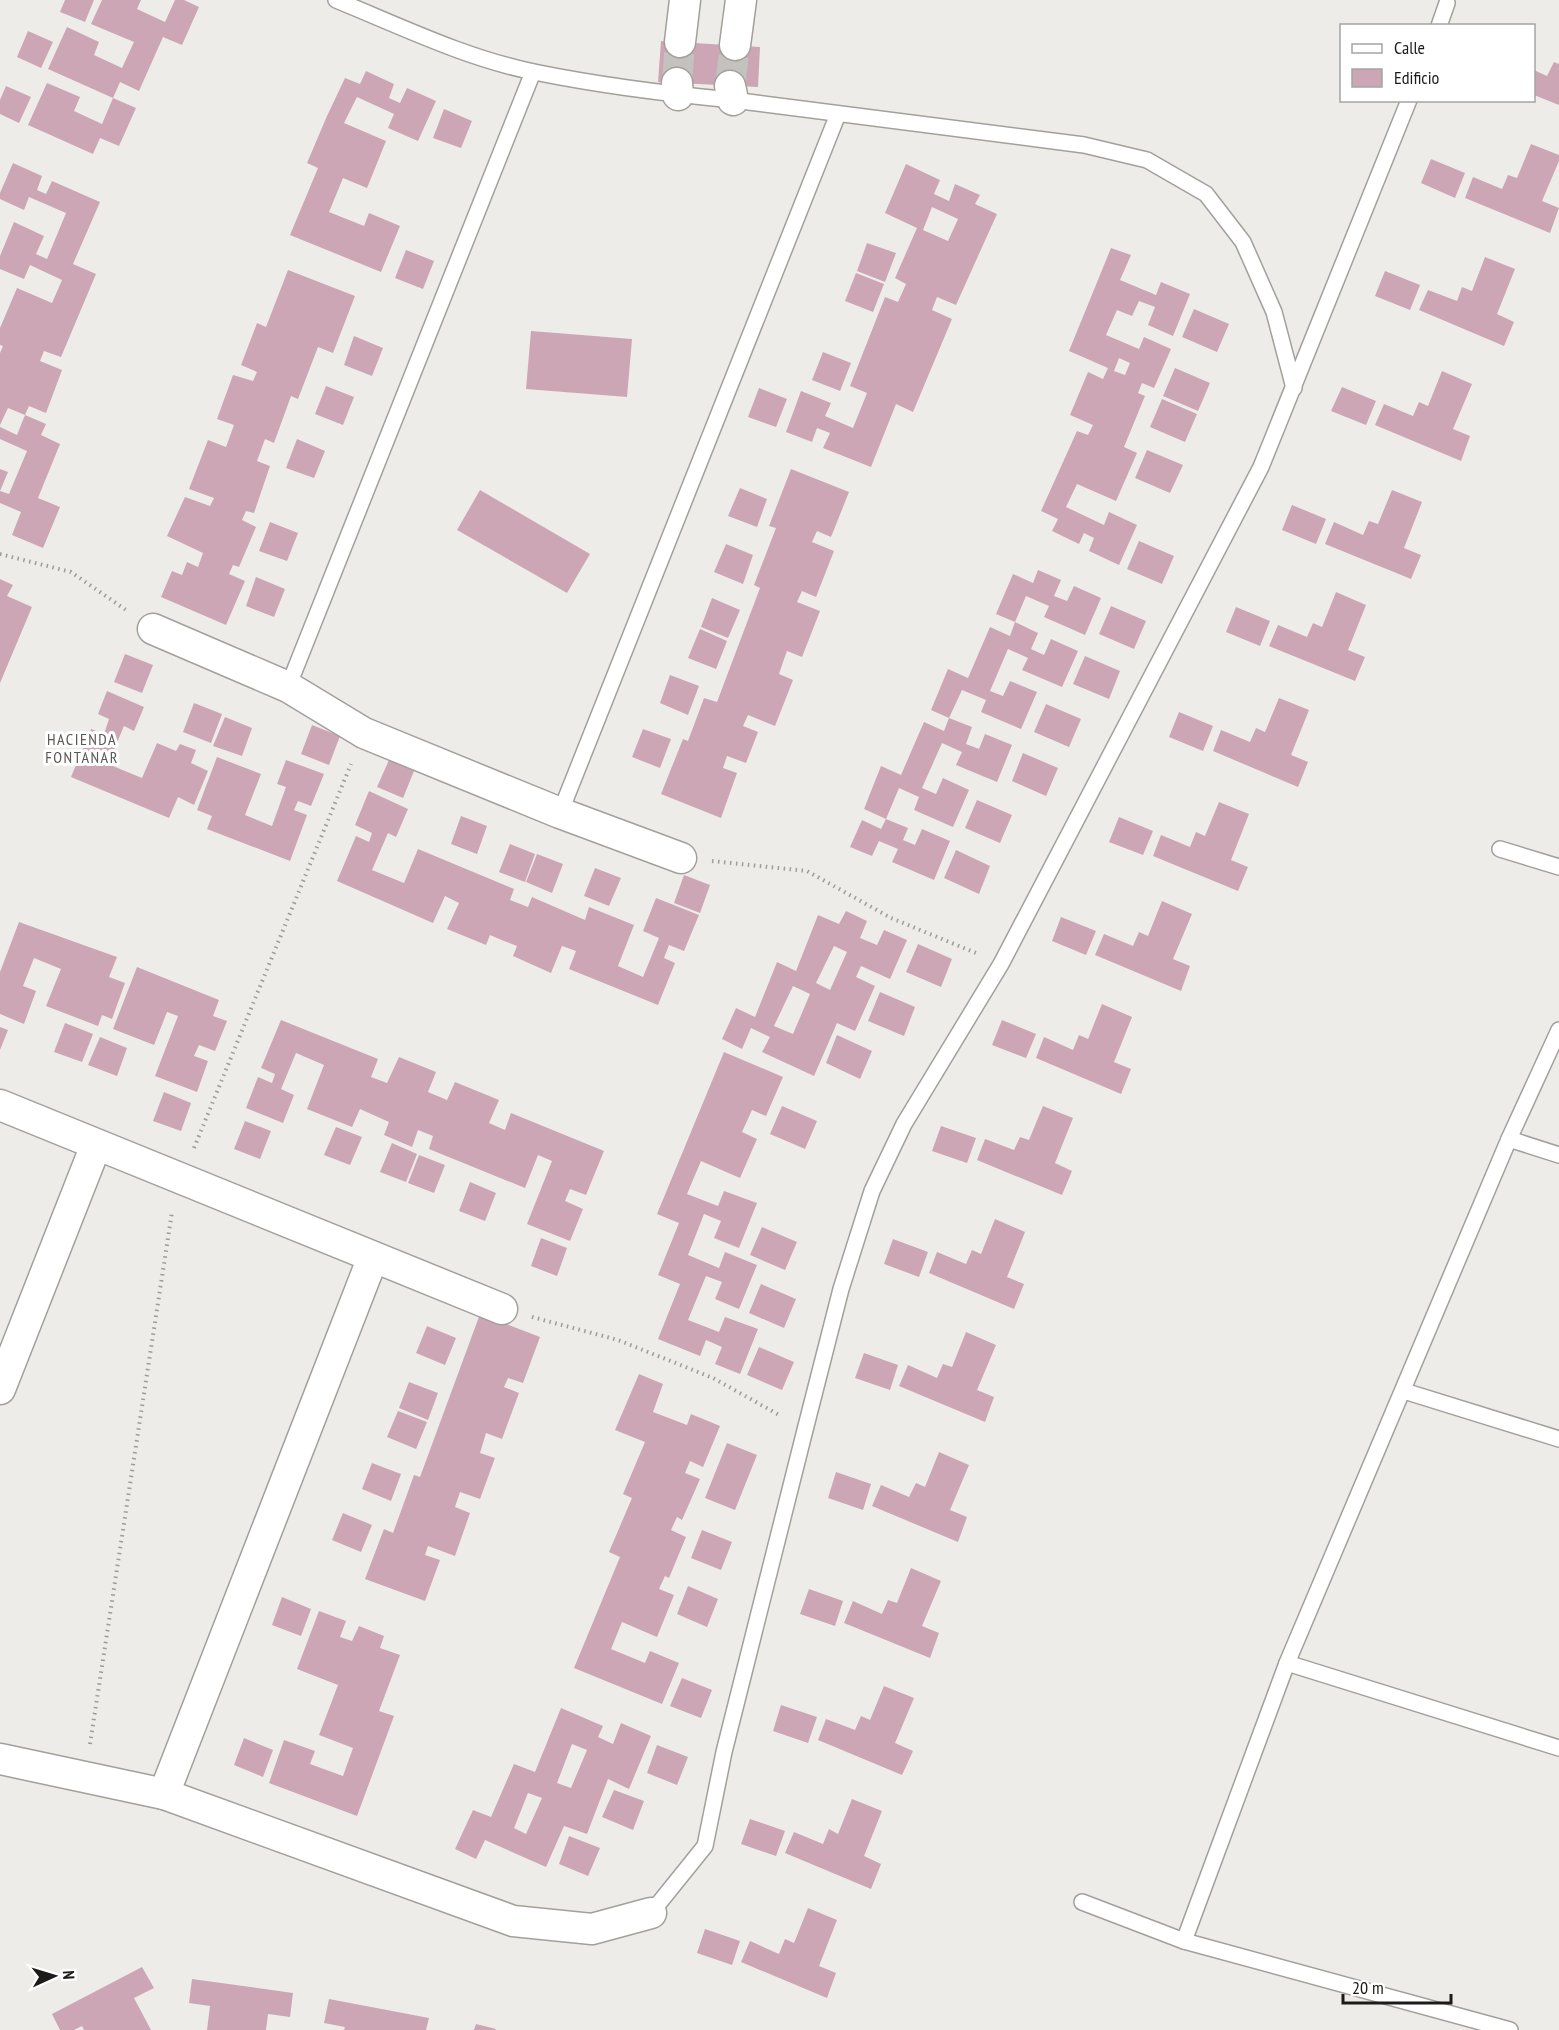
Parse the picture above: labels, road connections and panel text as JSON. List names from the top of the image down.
{
  "districts": ["HACIENDA FONTANAR"],
  "legend": ["Calle", "Edificio"],
  "scale_bar": "20 m",
  "north": "right"
}
